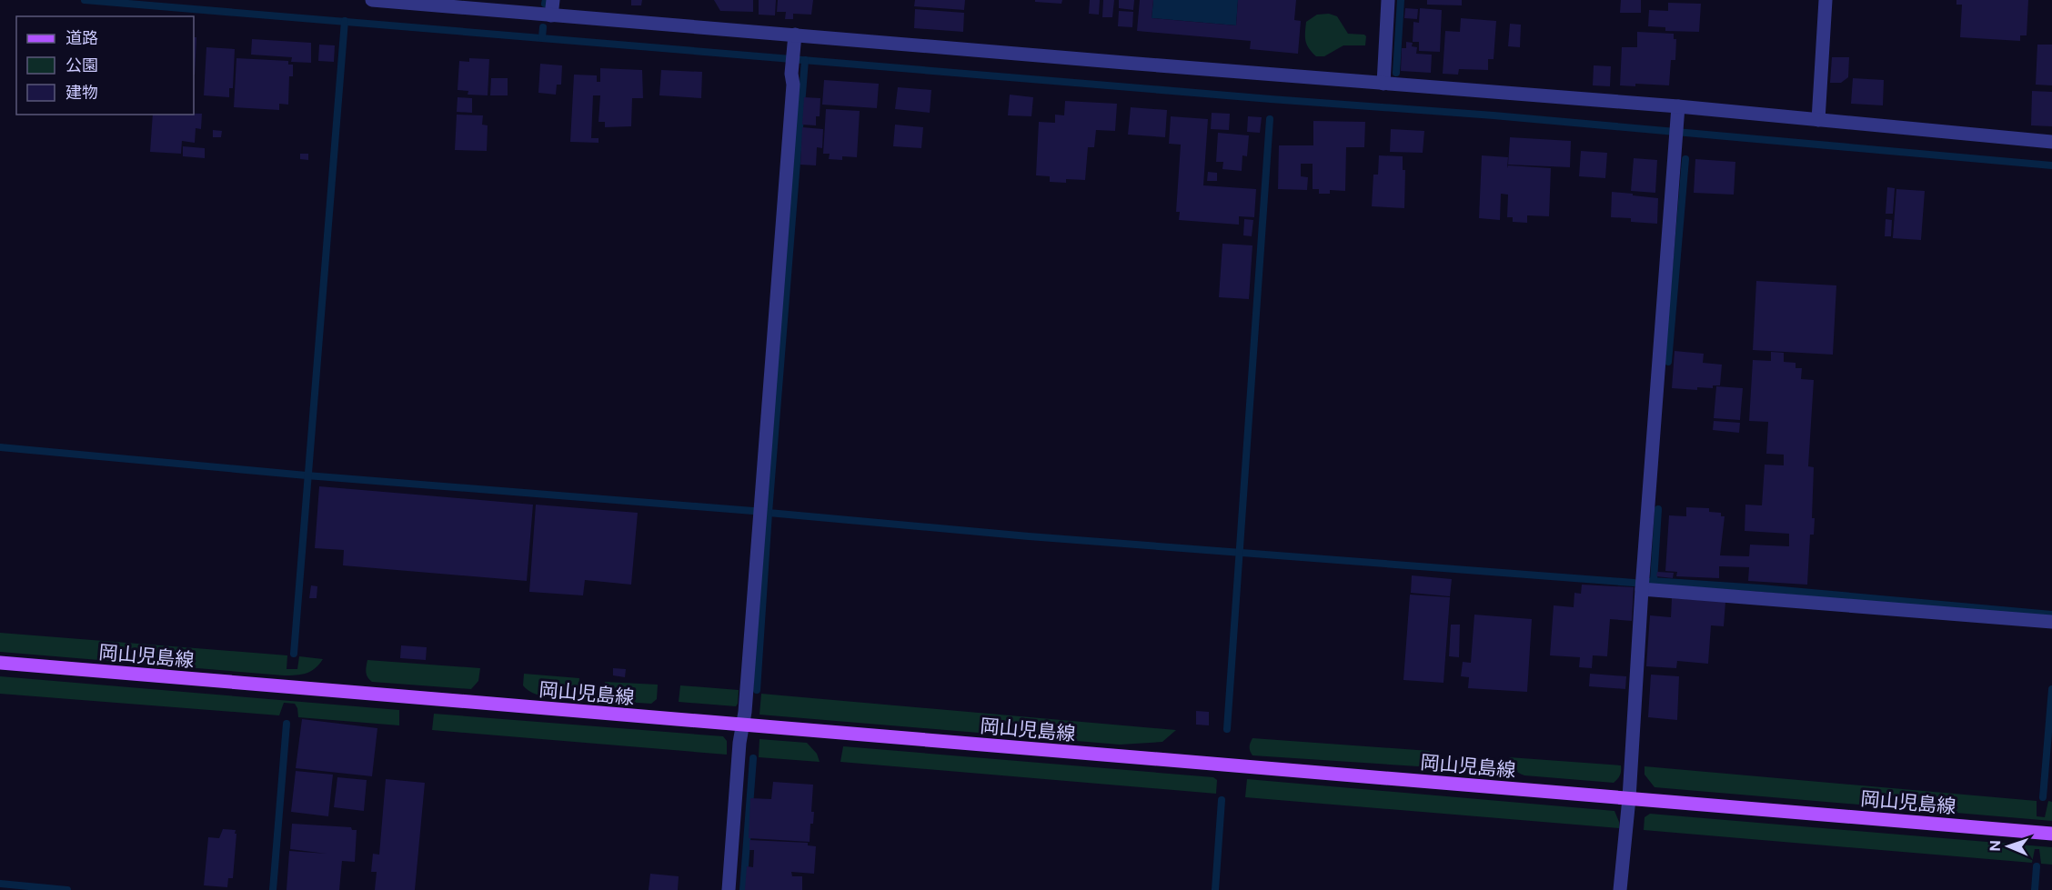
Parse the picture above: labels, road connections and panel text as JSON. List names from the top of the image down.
{
  "streets": {
    "main road": ["岡山児島線"]
  },
  "legend": ["道路", "公園", "建物"],
  "north": "left"
}
